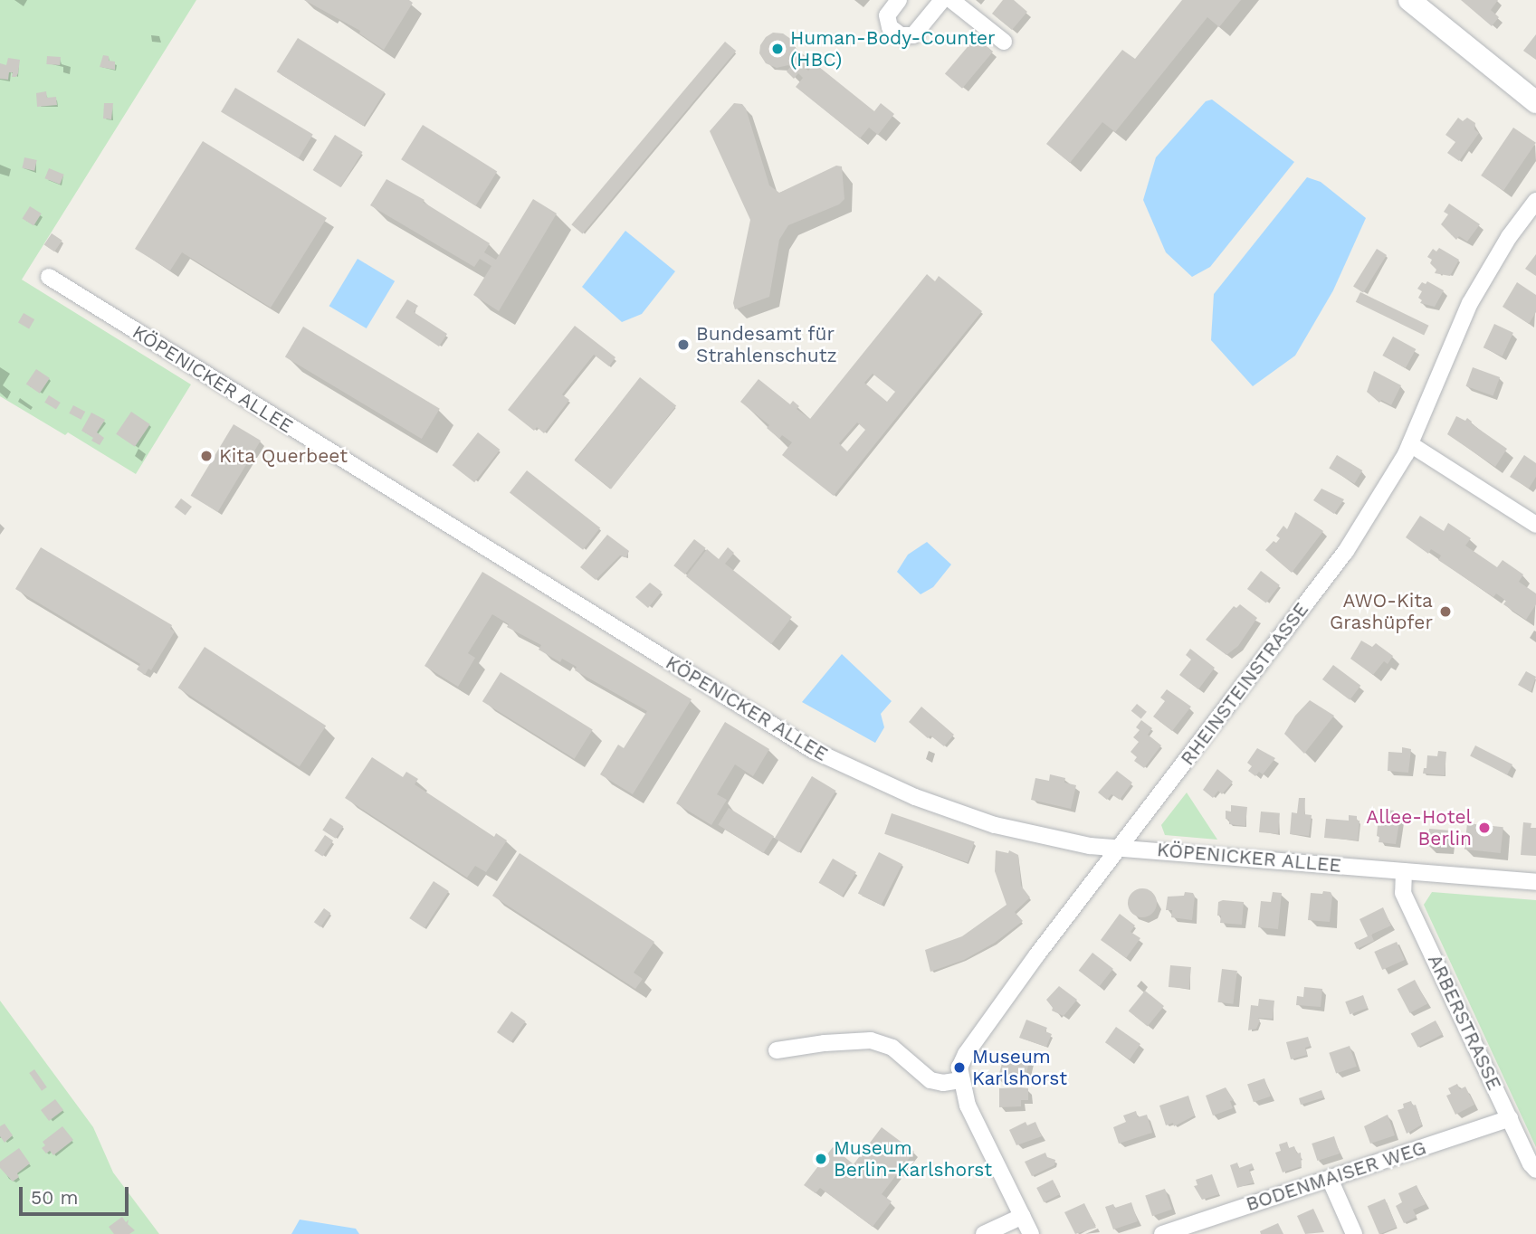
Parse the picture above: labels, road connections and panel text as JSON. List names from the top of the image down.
{
  "streets": {
    "street": [
      "KÖPENICKER ALLEE",
      "RHEINSTEINSTRASSE",
      "ARBERSTRASSE",
      "BODENMAISER WEG"
    ]
  },
  "crossings": [
    ["KÖPENICKER ALLEE", "RHEINSTEINSTRASSE"],
    ["KÖPENICKER ALLEE", "ARBERSTRASSE"],
    ["ARBERSTRASSE", "BODENMAISER WEG"]
  ],
  "places": [
    "Human-Body-Counter (HBC)",
    "Bundesamt für Strahlenschutz",
    "Kita Querbeet",
    "AWO-Kita Grashüpfer",
    "Allee-Hotel Berlin",
    "Museum Karlshorst",
    "Museum Berlin-Karlshorst"
  ],
  "scale_bar": "50 m"
}
